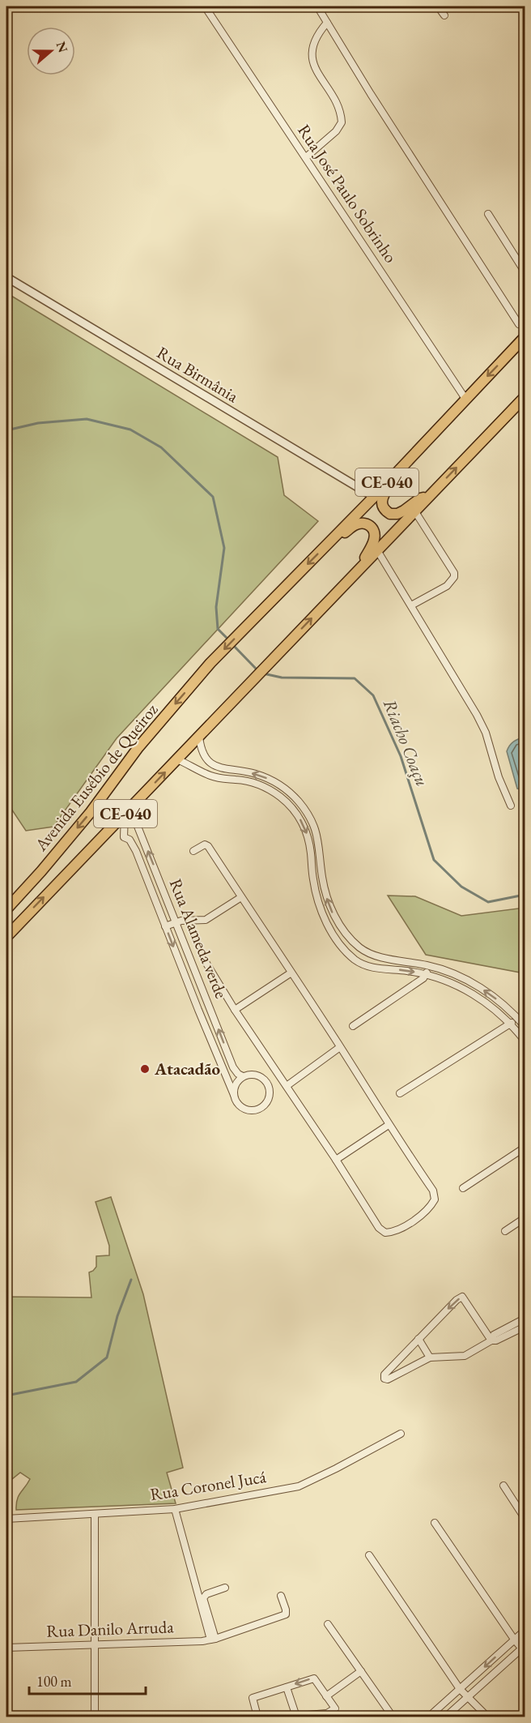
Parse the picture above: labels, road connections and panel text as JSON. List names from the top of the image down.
{
  "streets": {
    "highway": ["CE-040", "Avenida Eusébio de Queiroz"],
    "street": [
      "Rua José Paulo Sobrinho",
      "Rua Birmânia",
      "Rua Alameda verde",
      "Rua Coronel Jucá",
      "Rua Danilo Arruda"
    ]
  },
  "crossings": [
    ["Rua José Paulo Sobrinho", "CE-040"],
    ["Rua Birmânia", "CE-040"],
    ["CE-040", "Avenida Eusébio de Queiroz"],
    ["CE-040", "Rua Alameda verde"]
  ],
  "water": ["Riacho Coaçu"],
  "places": ["Atacadão"],
  "scale_bar": "100 m",
  "north": "right"
}
